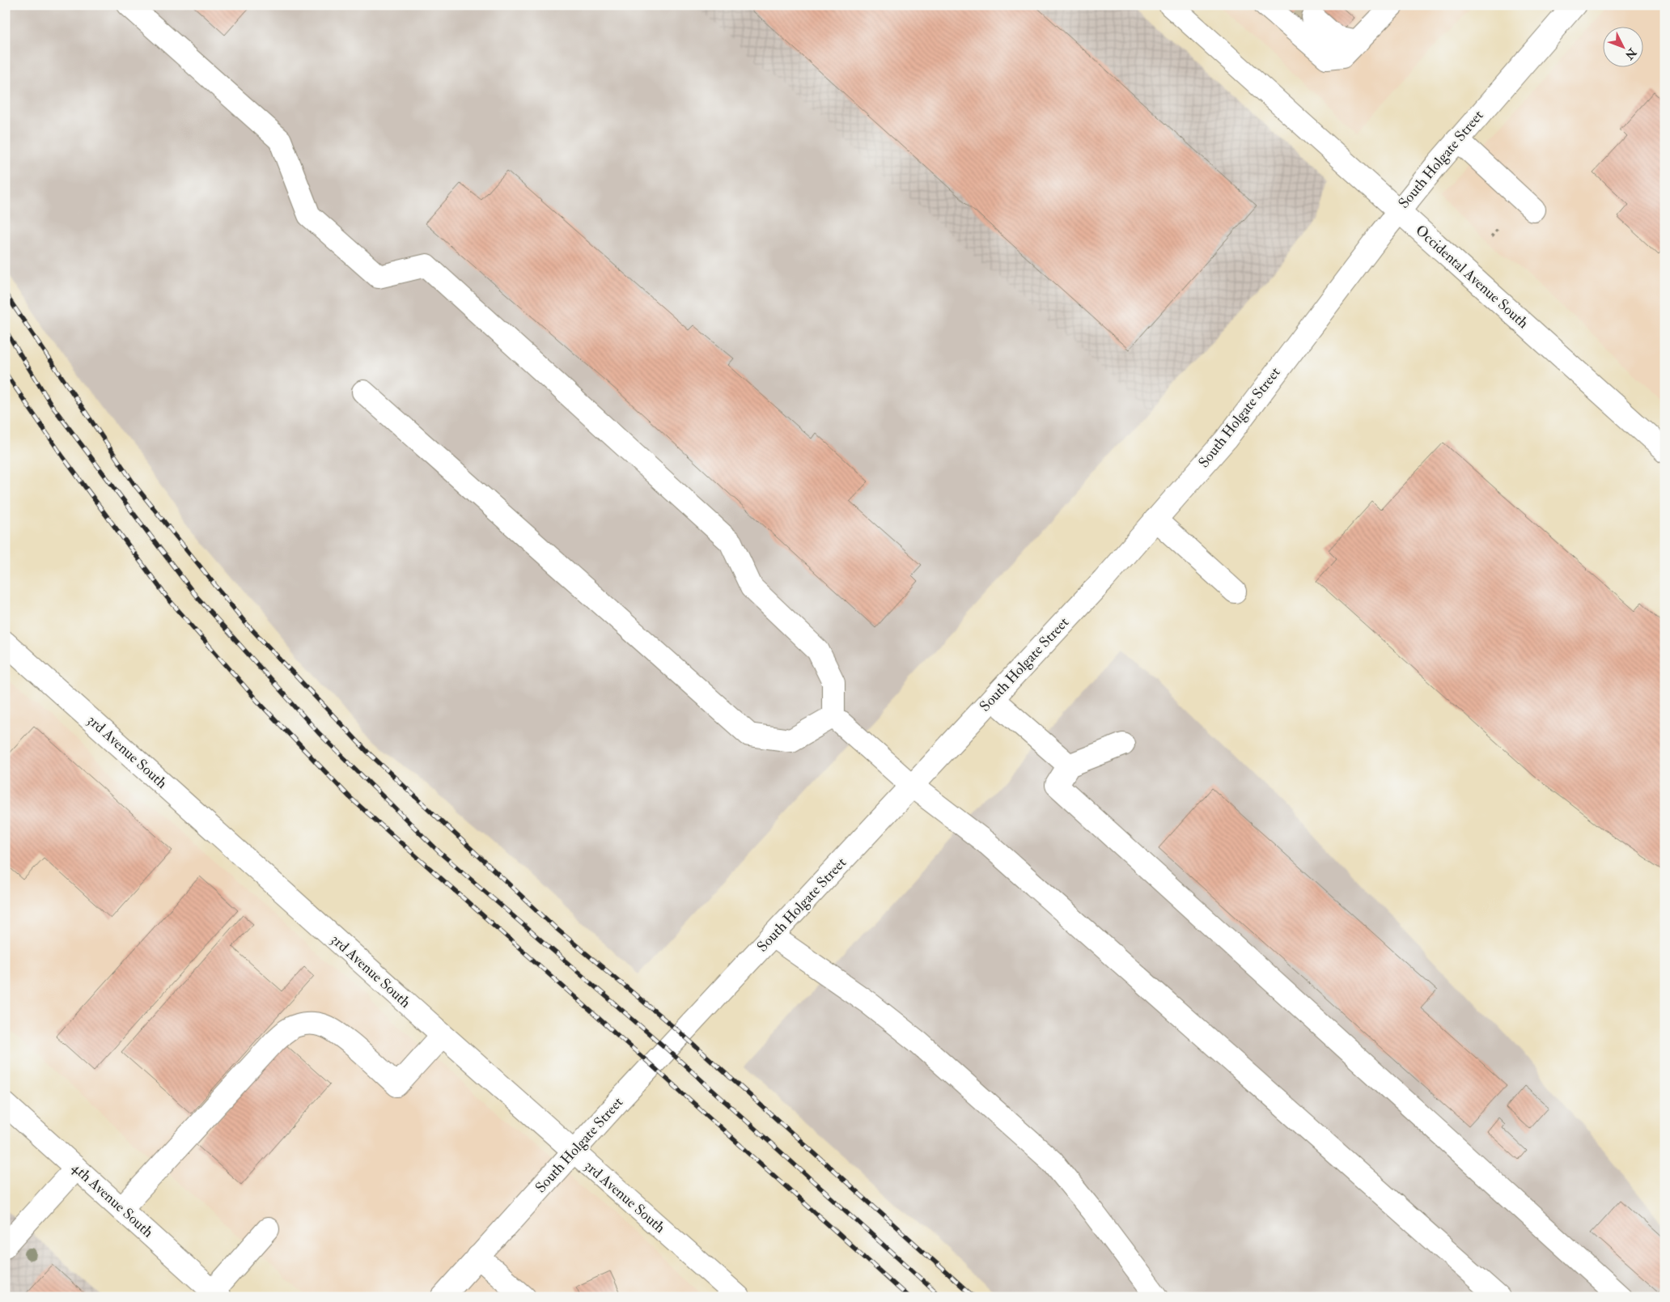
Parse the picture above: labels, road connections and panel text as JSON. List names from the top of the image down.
{
  "streets": {
    "main road": [
      "South Holgate Street",
      "Occidental Avenue South",
      "3rd Avenue South",
      "4th Avenue South"
    ]
  },
  "crossings": [
    ["South Holgate Street", "Occidental Avenue South"],
    ["South Holgate Street", "3rd Avenue South"]
  ],
  "north": "bottom right"
}
